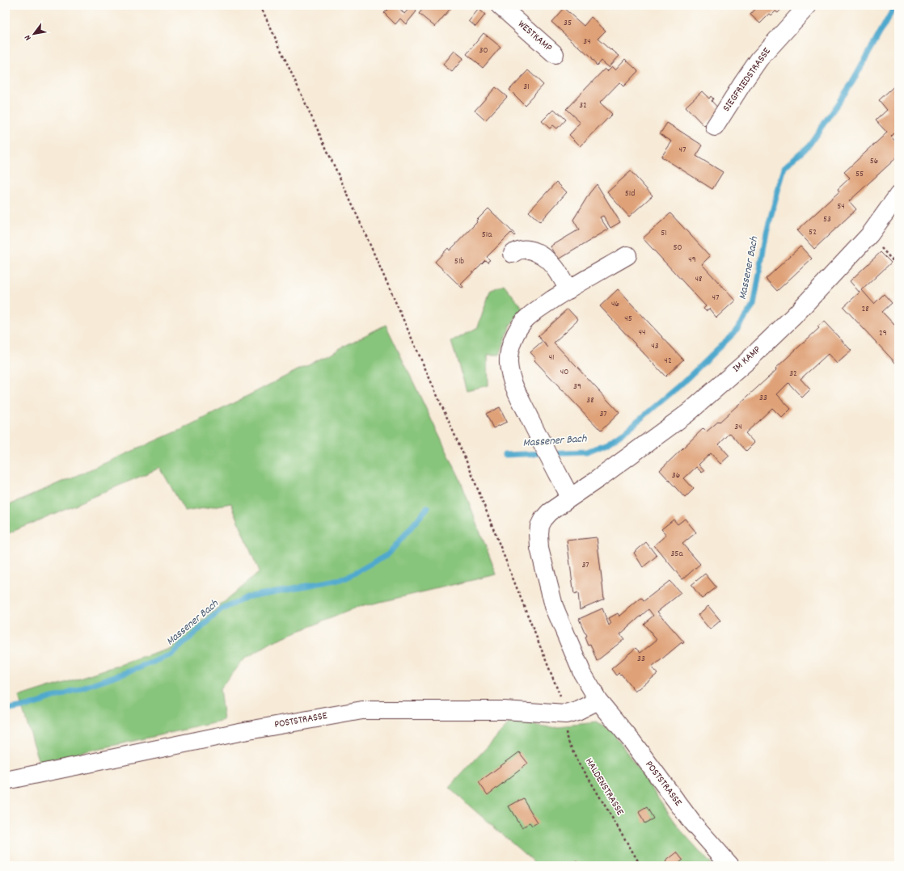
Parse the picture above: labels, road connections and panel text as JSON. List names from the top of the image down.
{
  "streets": {
    "street": [
      "WESTKAMP",
      "SIEGFRIEDSTRASSE",
      "IM KAMP",
      "POSTSTRASSE"
    ],
    "path": ["HALDENSTRASSE"]
  },
  "crossings": [
    ["IM KAMP", "POSTSTRASSE"],
    ["POSTSTRASSE", "HALDENSTRASSE"]
  ],
  "water": ["Massener Bach"],
  "house_numbers": [
    "35",
    "34",
    "30",
    "31",
    "32",
    "47",
    "56",
    "55",
    "51d",
    "54",
    "53",
    "52",
    "51",
    "51a",
    "50",
    "49",
    "51b",
    "48",
    "47",
    "46",
    "28",
    "45",
    "44",
    "29",
    "43",
    "41",
    "42",
    "40",
    "32",
    "39",
    "33",
    "38",
    "37",
    "34",
    "36",
    "35a",
    "37",
    "33"
  ],
  "north": "bottom left"
}
